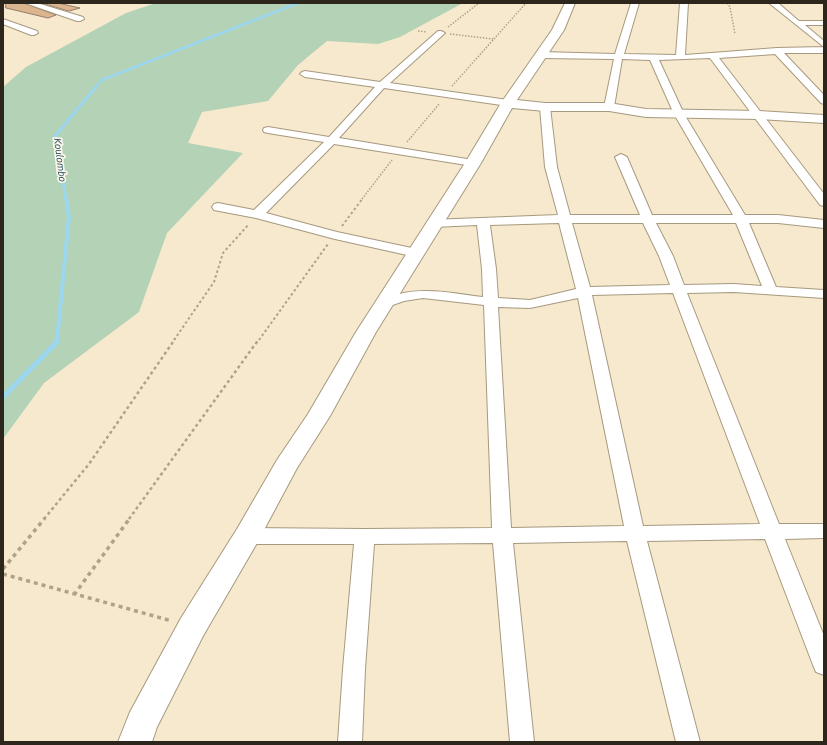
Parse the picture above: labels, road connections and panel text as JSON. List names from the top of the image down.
{
  "water": ["Koulombo"]
}
